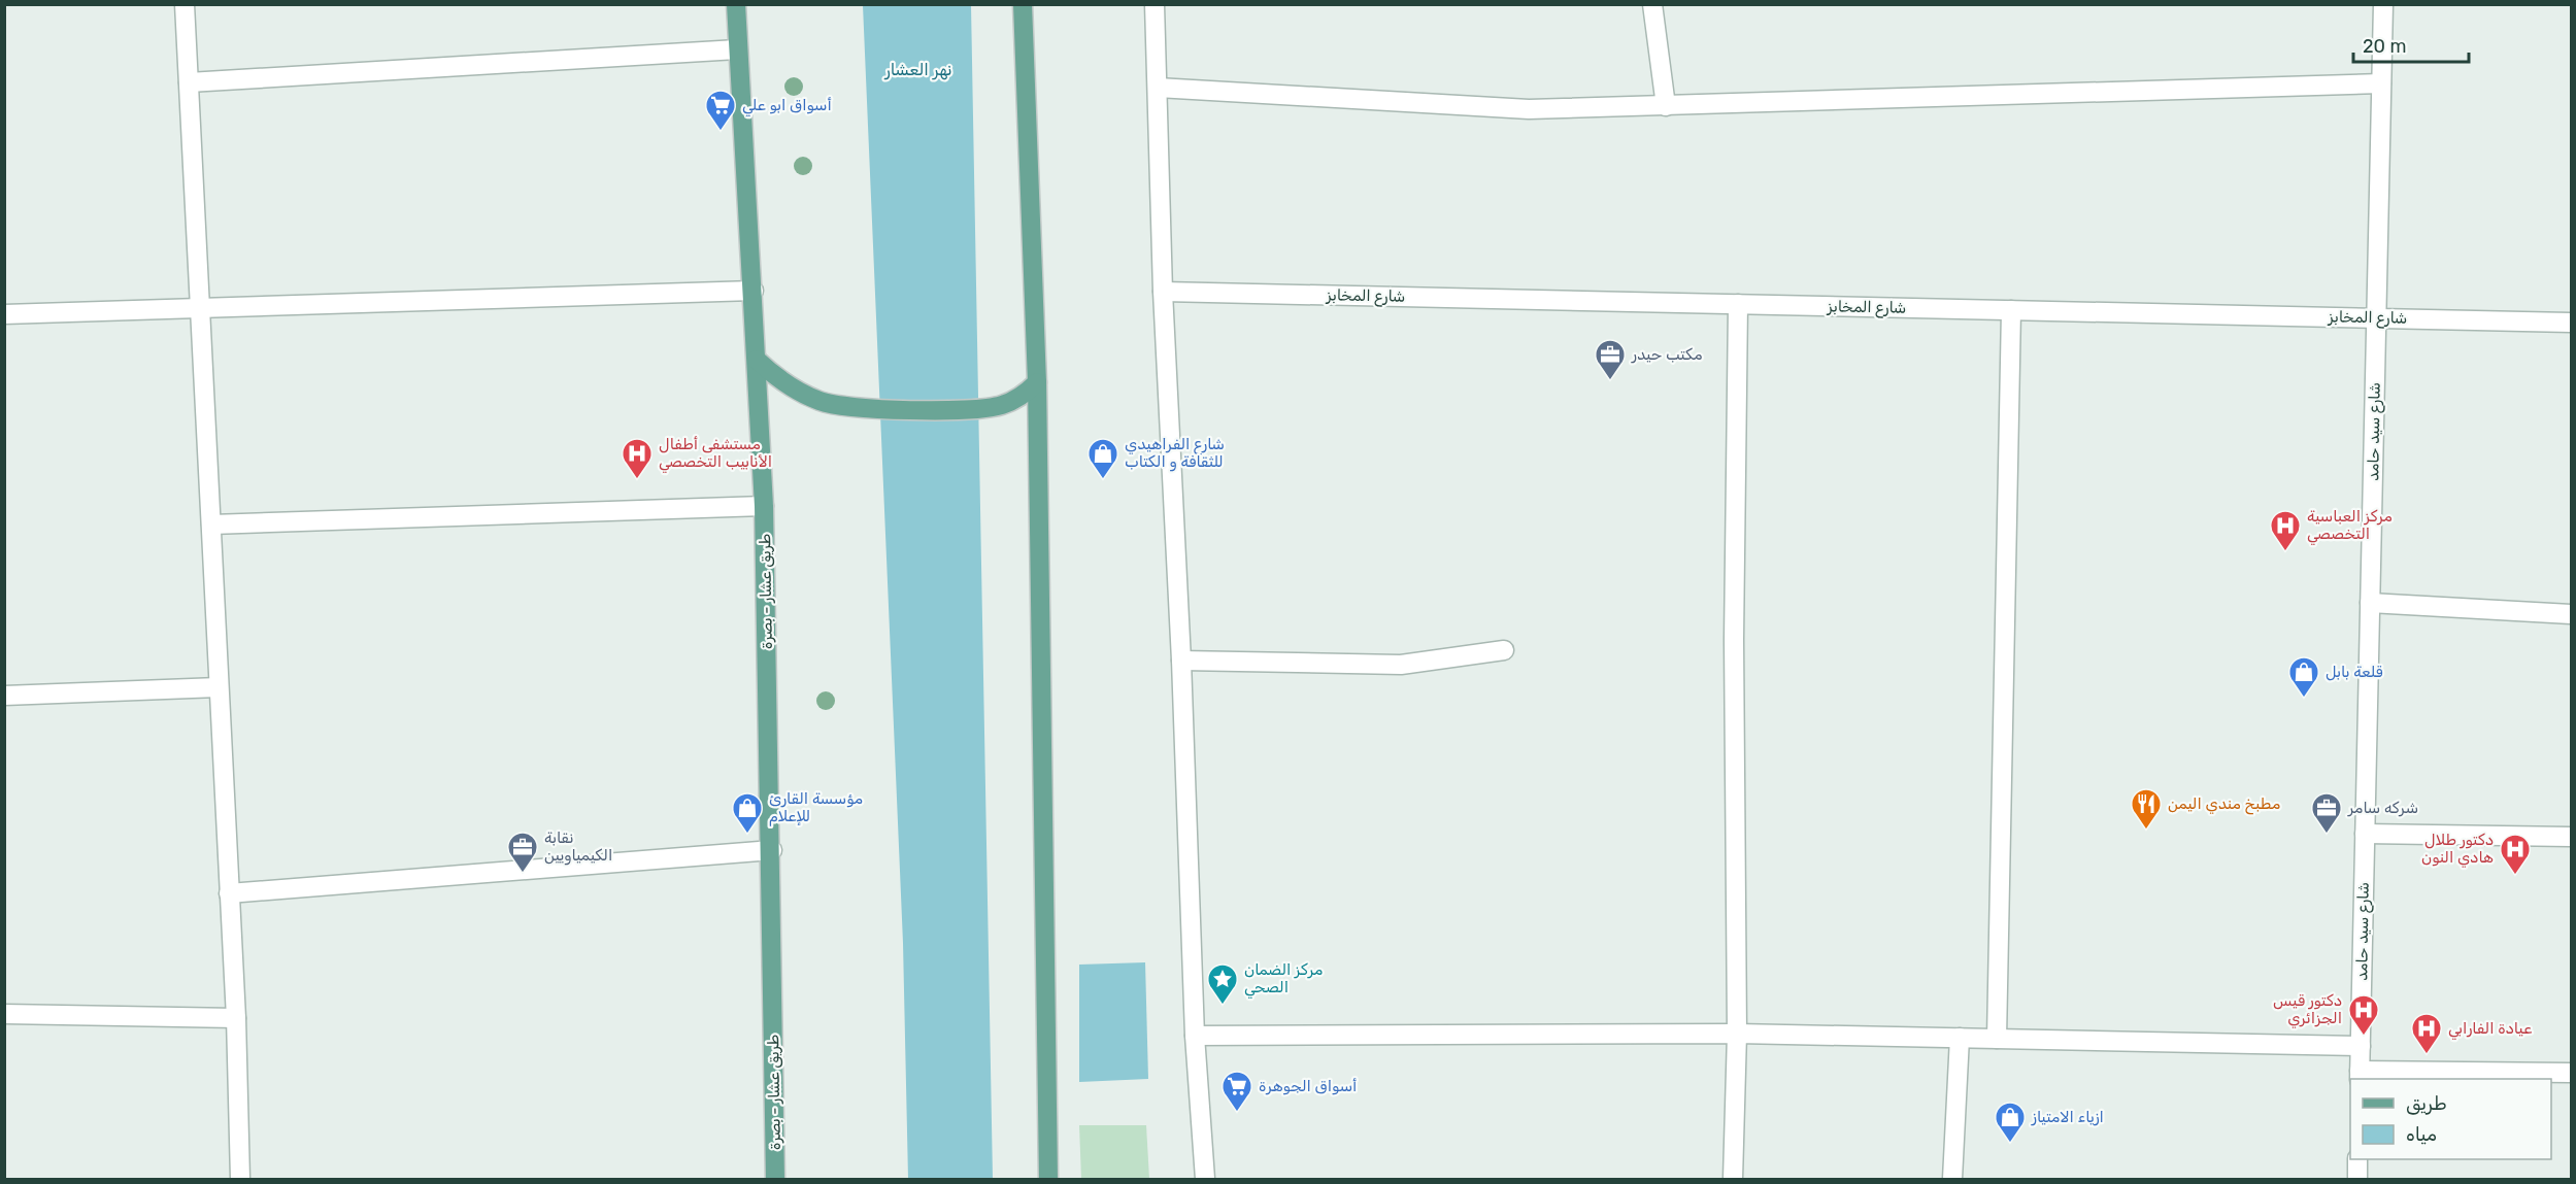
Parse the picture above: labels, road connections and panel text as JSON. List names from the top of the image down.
{
  "streets": {
    "main road": ["طريق عشار - بصرة"],
    "street": ["شارع المخابز", "شارع سيد حامد"]
  },
  "crossings": [
    ["شارع المخابز", "شارع سيد حامد"]
  ],
  "water": ["نهر العشار"],
  "places": {
    "supermarket": ["أسواق ابو علي", "أسواق الجوهرة"],
    "office": ["مكتب حيدر", "شركه سامر", "نقابة الكيمياويين"],
    "hospital": [
      "مستشفى أطفال الأنابيب التخصصي",
      "مركز العباسية التخصصي",
      "دكتور طلال هادي النون",
      "دكتور قيس الجزائري",
      "عيادة الفارابي"
    ],
    "shop": [
      "شارع الفراهيدي للثقافة و الكتاب",
      "قلعة بابل",
      "مؤسسة القارئ للإعلام",
      "ازياء الامتياز"
    ],
    "restaurant": ["مطبخ مندي اليمن"],
    "place": ["مركز الضمان الصحي"]
  },
  "legend": ["طريق", "مياه"],
  "scale_bar": "20 m"
}
